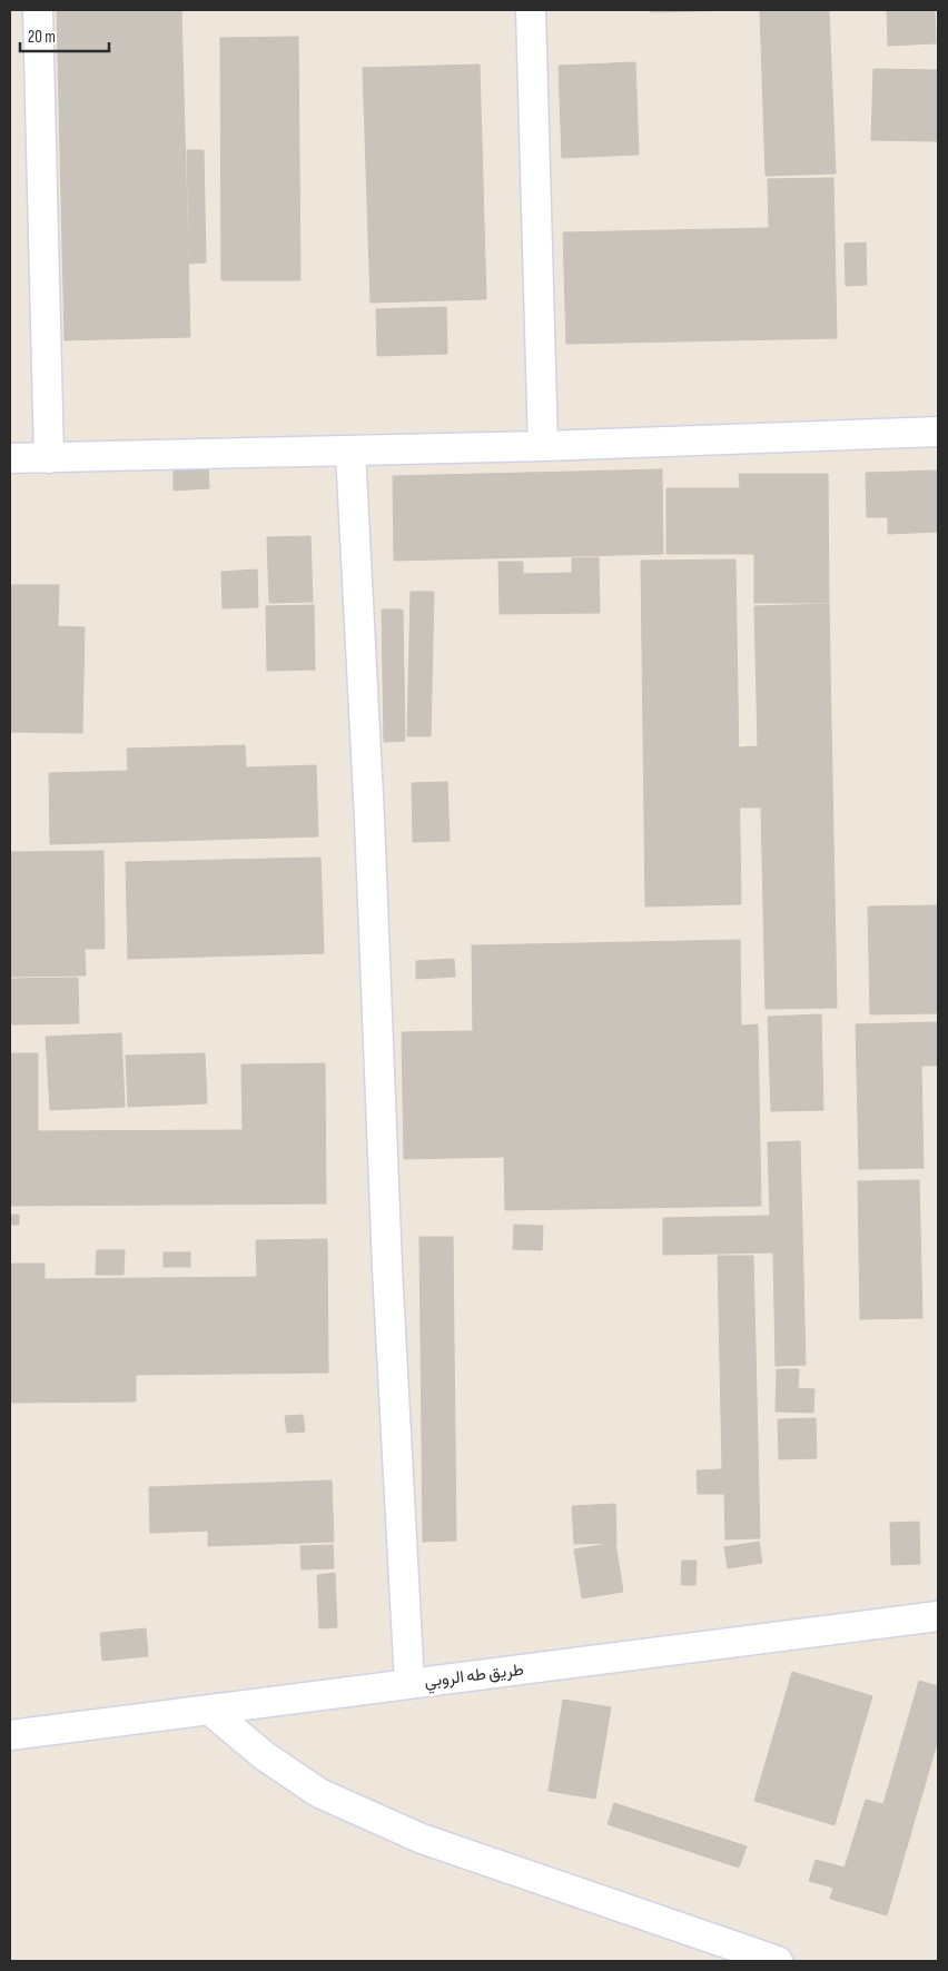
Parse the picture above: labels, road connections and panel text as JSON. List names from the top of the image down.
{
  "streets": {
    "street": ["طريق طه الروبي"]
  },
  "scale_bar": "20 m"
}
